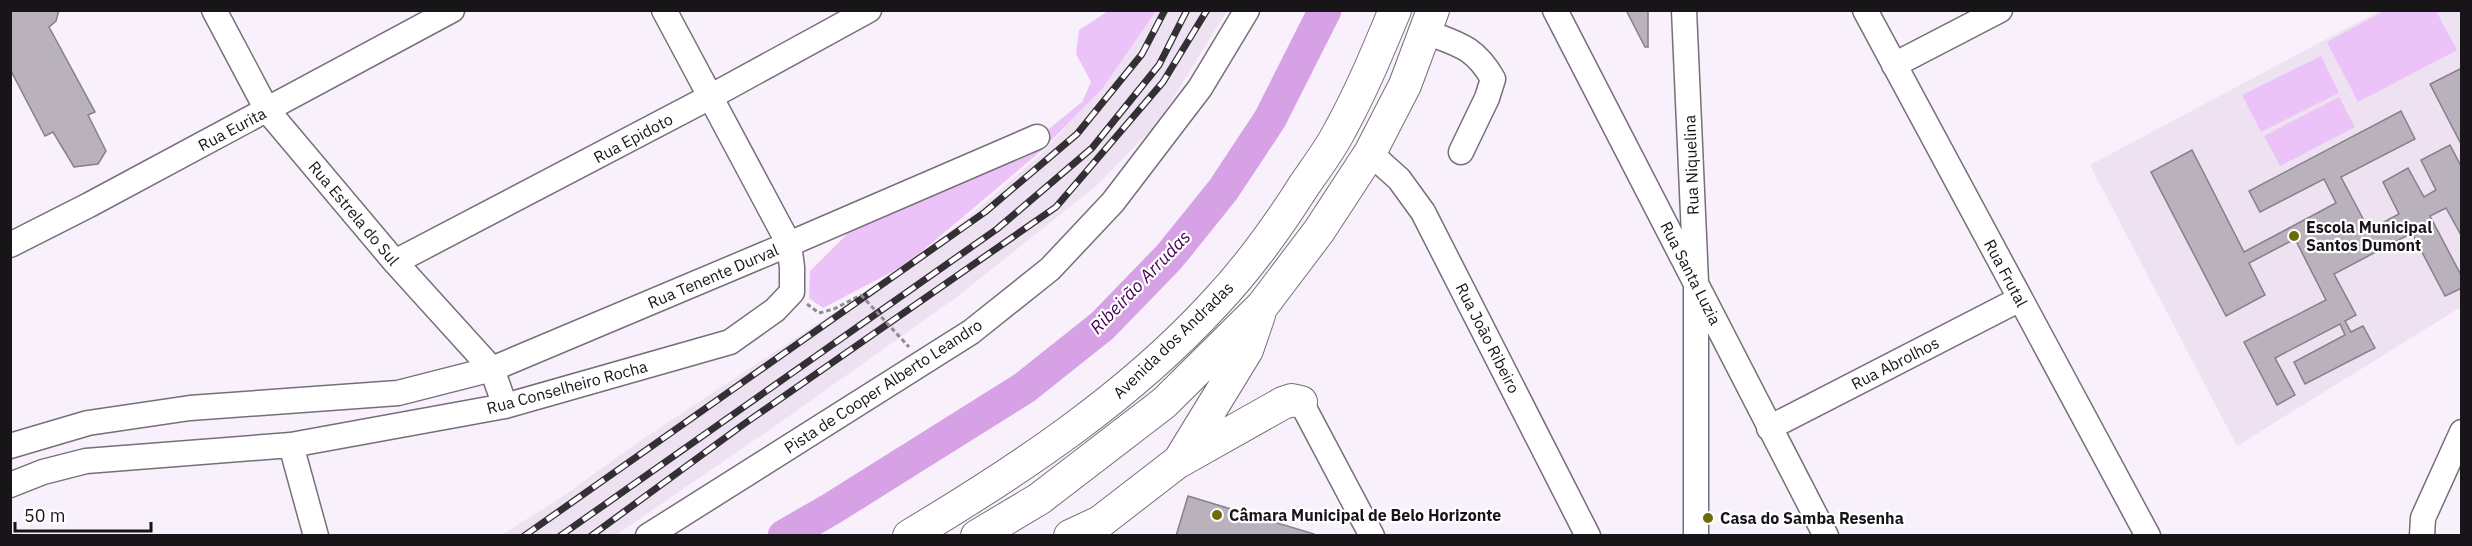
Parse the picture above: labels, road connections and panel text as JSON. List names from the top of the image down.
{
  "streets": {
    "main road": ["Avenida dos Andradas"],
    "street": [
      "Rua Eurita",
      "Rua Epidoto",
      "Rua Niquelina",
      "Rua Estrela do Sul",
      "Rua Santa Luzia",
      "Rua Frutal",
      "Rua Tenente Durval",
      "Rua João Ribeiro",
      "Rua Abrolhos",
      "Pista de Cooper Alberto Leandro",
      "Rua Conselheiro Rocha"
    ]
  },
  "crossings": [
    ["Rua Eurita", "Rua Estrela do Sul"],
    ["Rua Epidoto", "Rua Estrela do Sul"],
    ["Rua Epidoto", "Rua Tenente Durval"],
    ["Rua Niquelina", "Rua Santa Luzia"],
    ["Rua Estrela do Sul", "Rua Tenente Durval"],
    ["Rua Estrela do Sul", "Rua Conselheiro Rocha"],
    ["Rua Santa Luzia", "Rua Abrolhos"],
    ["Rua Frutal", "Rua Abrolhos"]
  ],
  "water": ["Ribeirão Arrudas"],
  "places": ["Escola Municipal Santos Dumont", "Câmara Municipal de Belo Horizonte", "Casa do Samba Resenha"],
  "scale_bar": "50 m"
}
